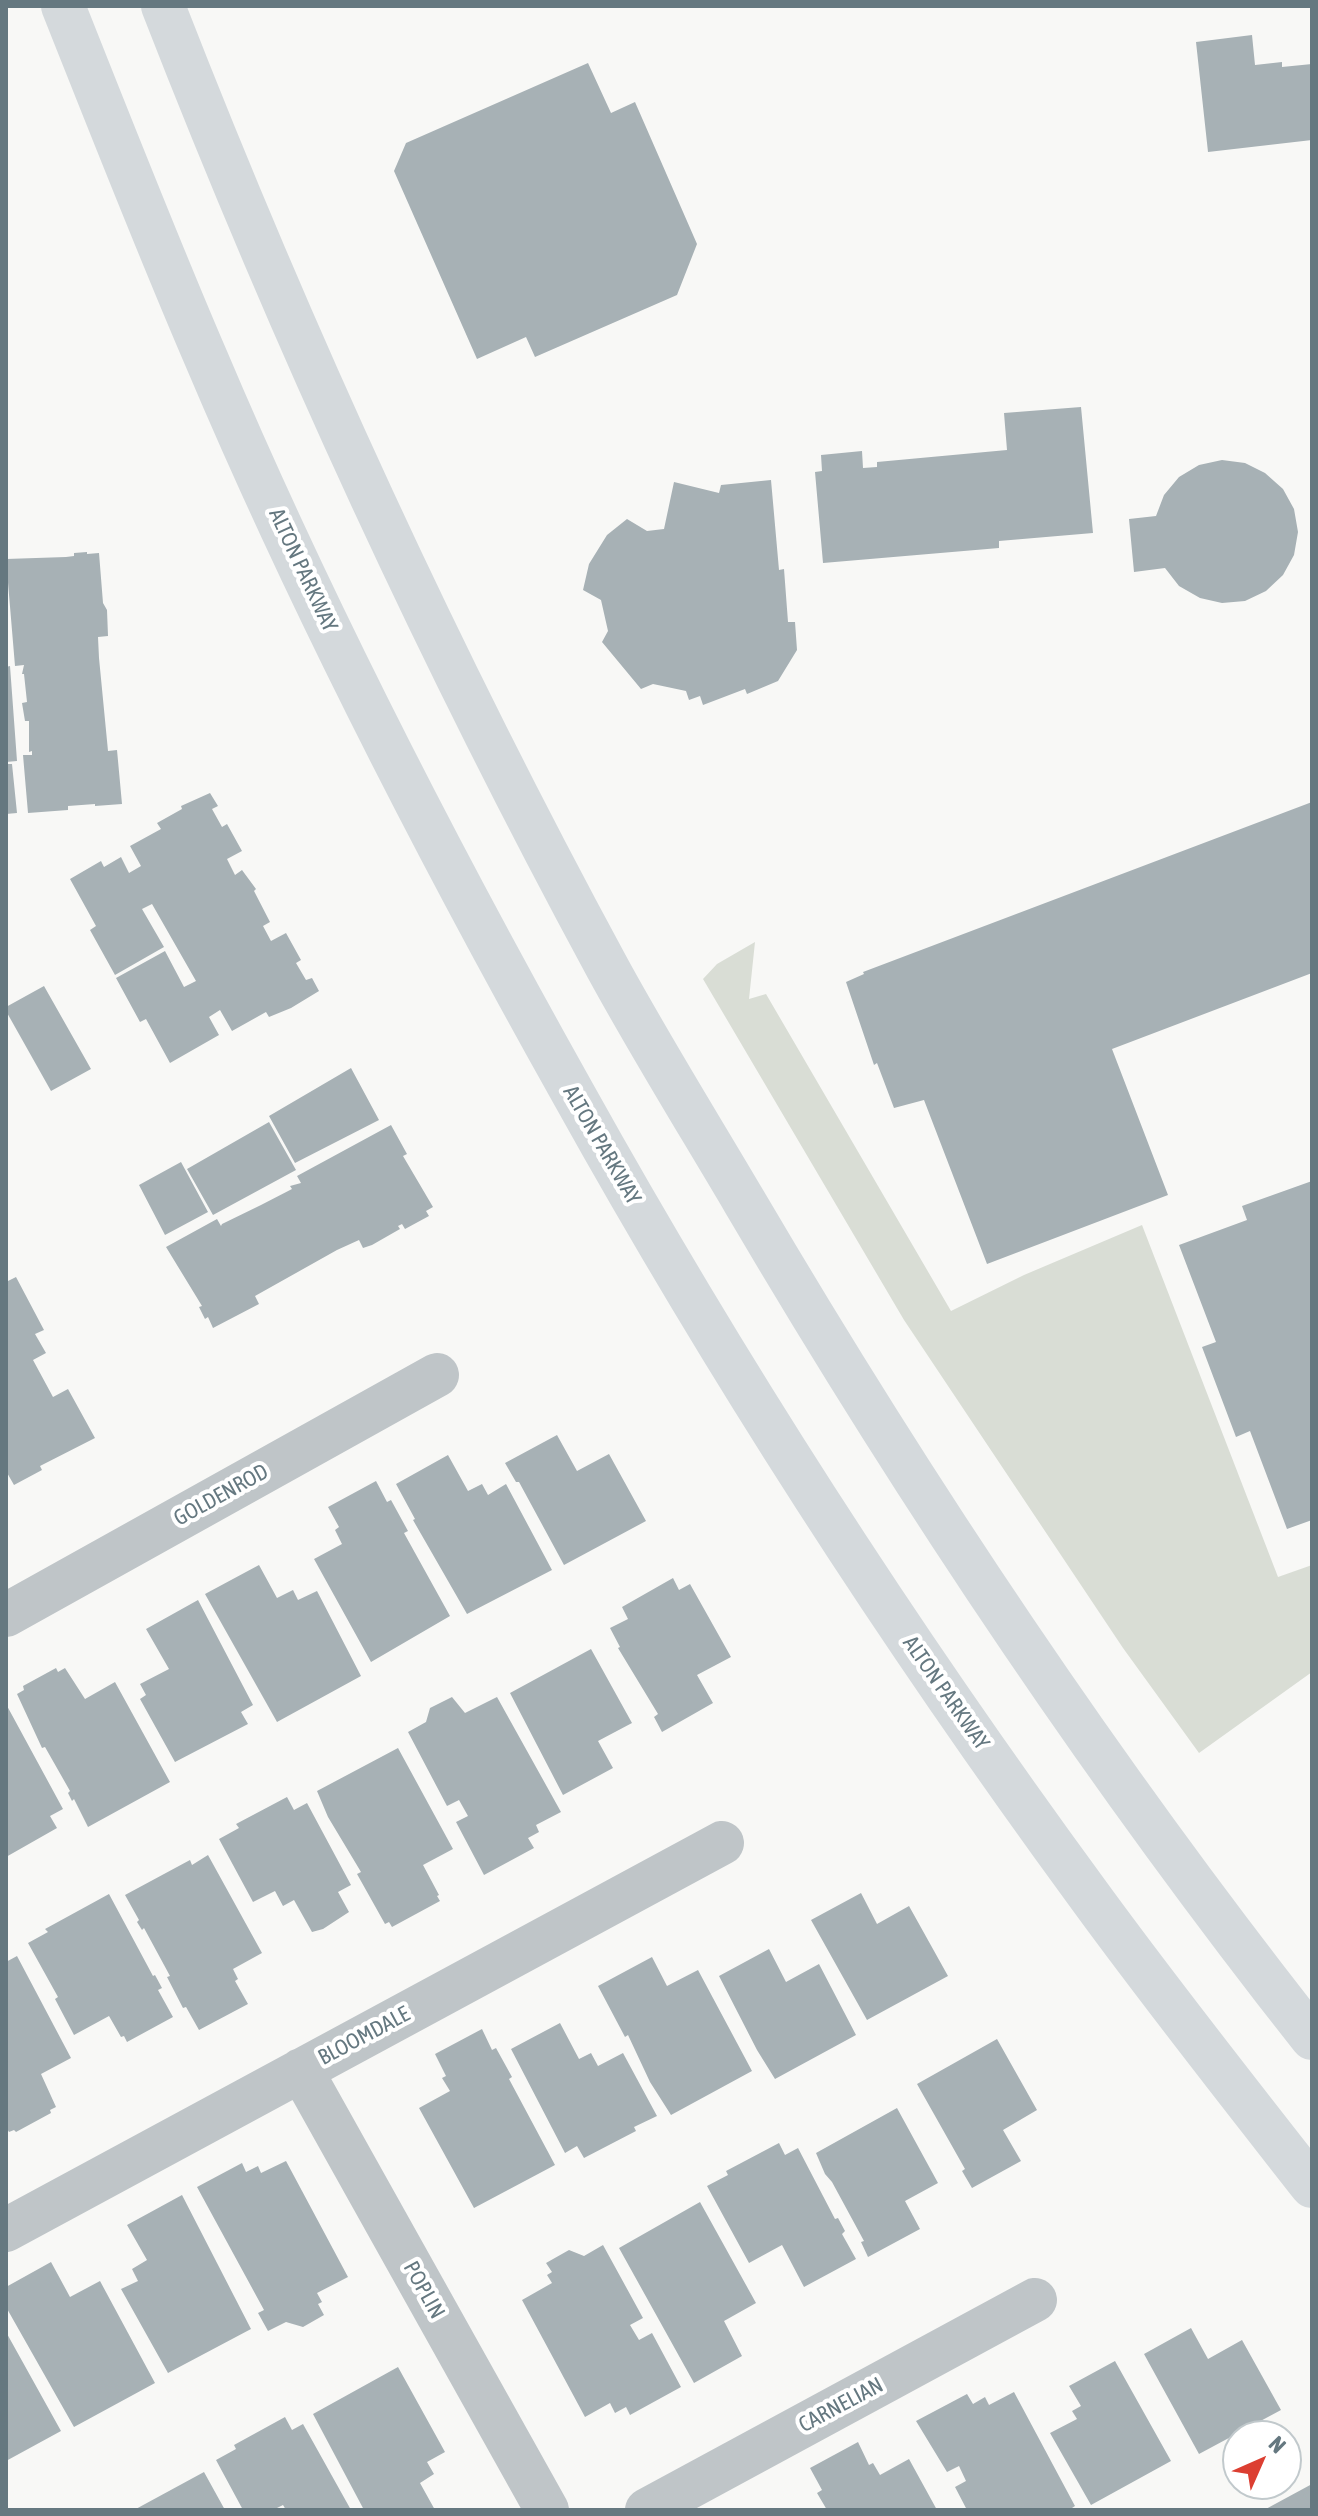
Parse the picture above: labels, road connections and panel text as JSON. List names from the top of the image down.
{
  "streets": {
    "main road": ["ALTON PARKWAY"],
    "street": [
      "GOLDENROD",
      "BLOOMDALE",
      "POPLIN",
      "CARNELIAN"
    ]
  },
  "crossings": [
    ["BLOOMDALE", "POPLIN"]
  ],
  "north": "top right"
}
